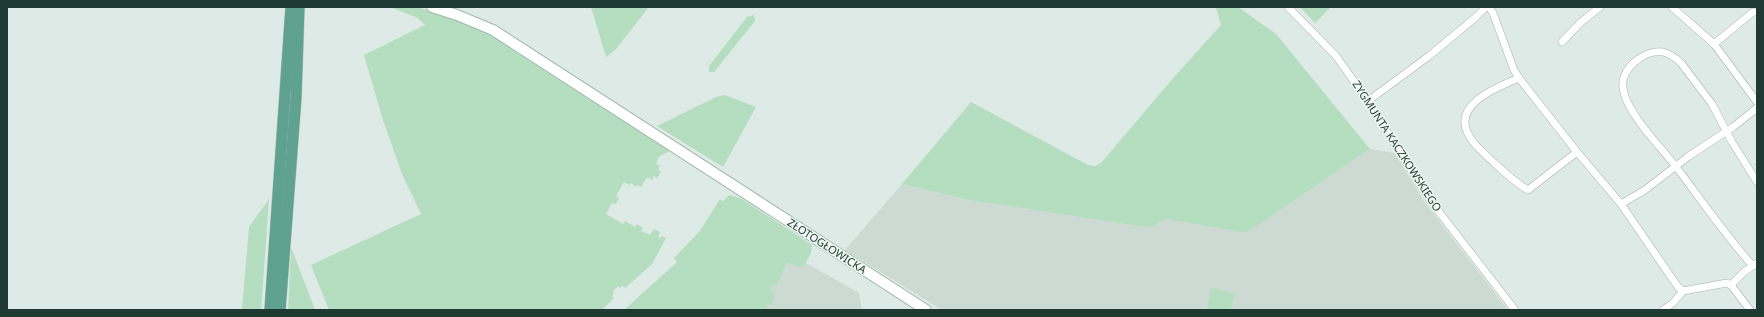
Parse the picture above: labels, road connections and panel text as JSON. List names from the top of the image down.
{
  "streets": {
    "main road": ["ZŁOTOGŁOWICKA"],
    "street": ["ZYGMUNTA KACZKOWSKIEGO"]
  }
}
